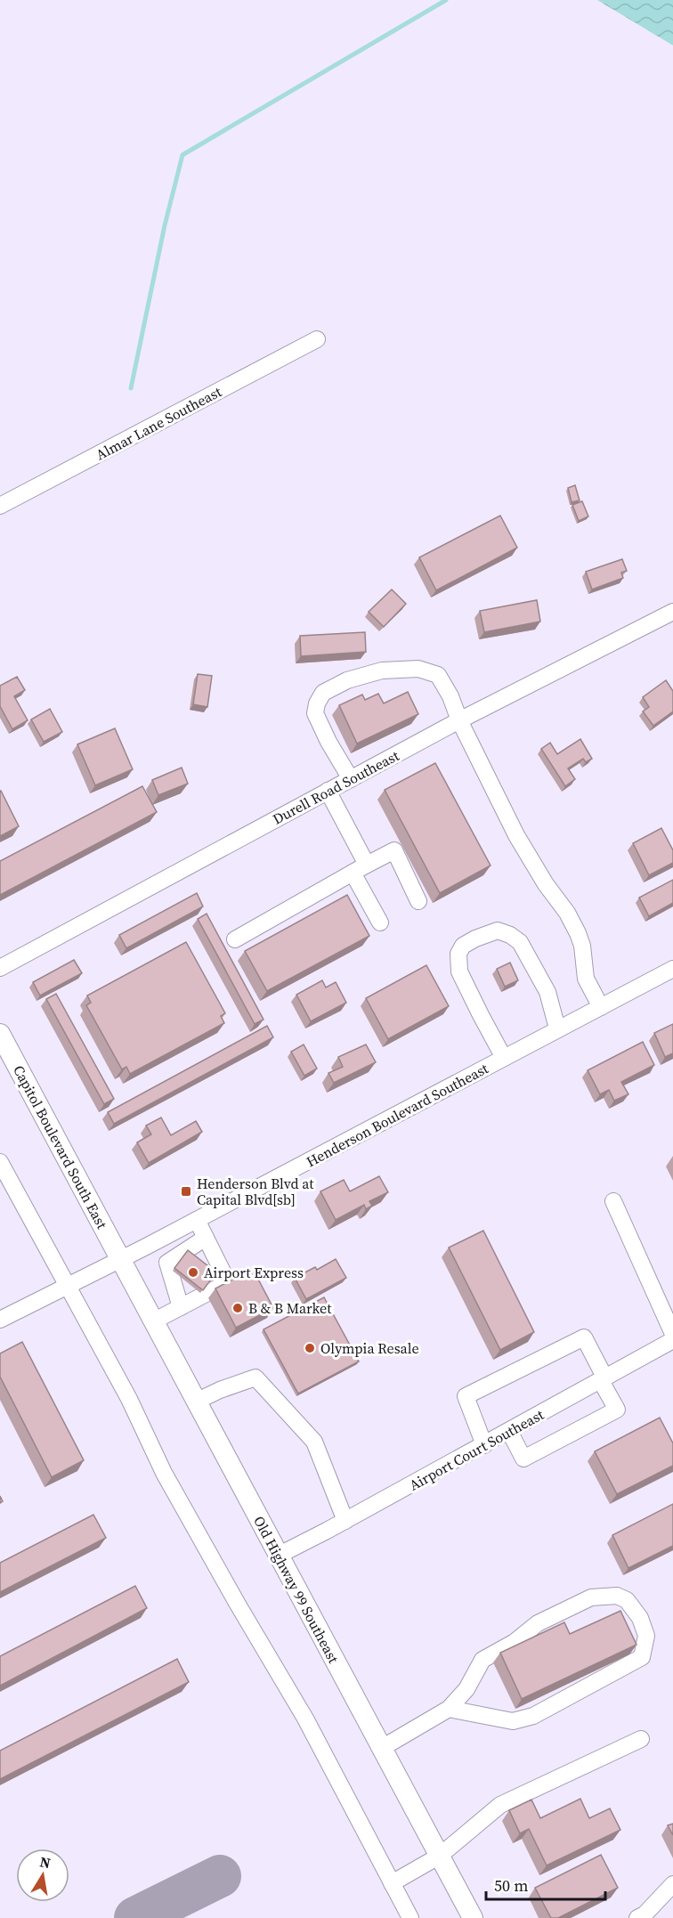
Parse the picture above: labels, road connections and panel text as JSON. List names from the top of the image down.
{
  "streets": {
    "main road": ["Capitol Boulevard South East", "Old Highway 99 Southeast"],
    "street": [
      "Almar Lane Southeast",
      "Durell Road Southeast",
      "Henderson Boulevard Southeast",
      "Airport Court Southeast"
    ]
  },
  "crossings": [
    ["Henderson Boulevard Southeast", "Capitol Boulevard South East"],
    ["Henderson Boulevard Southeast", "Old Highway 99 Southeast"],
    ["Capitol Boulevard South East", "Old Highway 99 Southeast"],
    ["Airport Court Southeast", "Old Highway 99 Southeast"]
  ],
  "places": {
    "transit": ["Henderson Blvd at Capital Blvd[sb]"],
    "other": ["Airport Express", "B & B Market", "Olympia Resale"]
  },
  "scale_bar": "50 m",
  "north": "top"
}
